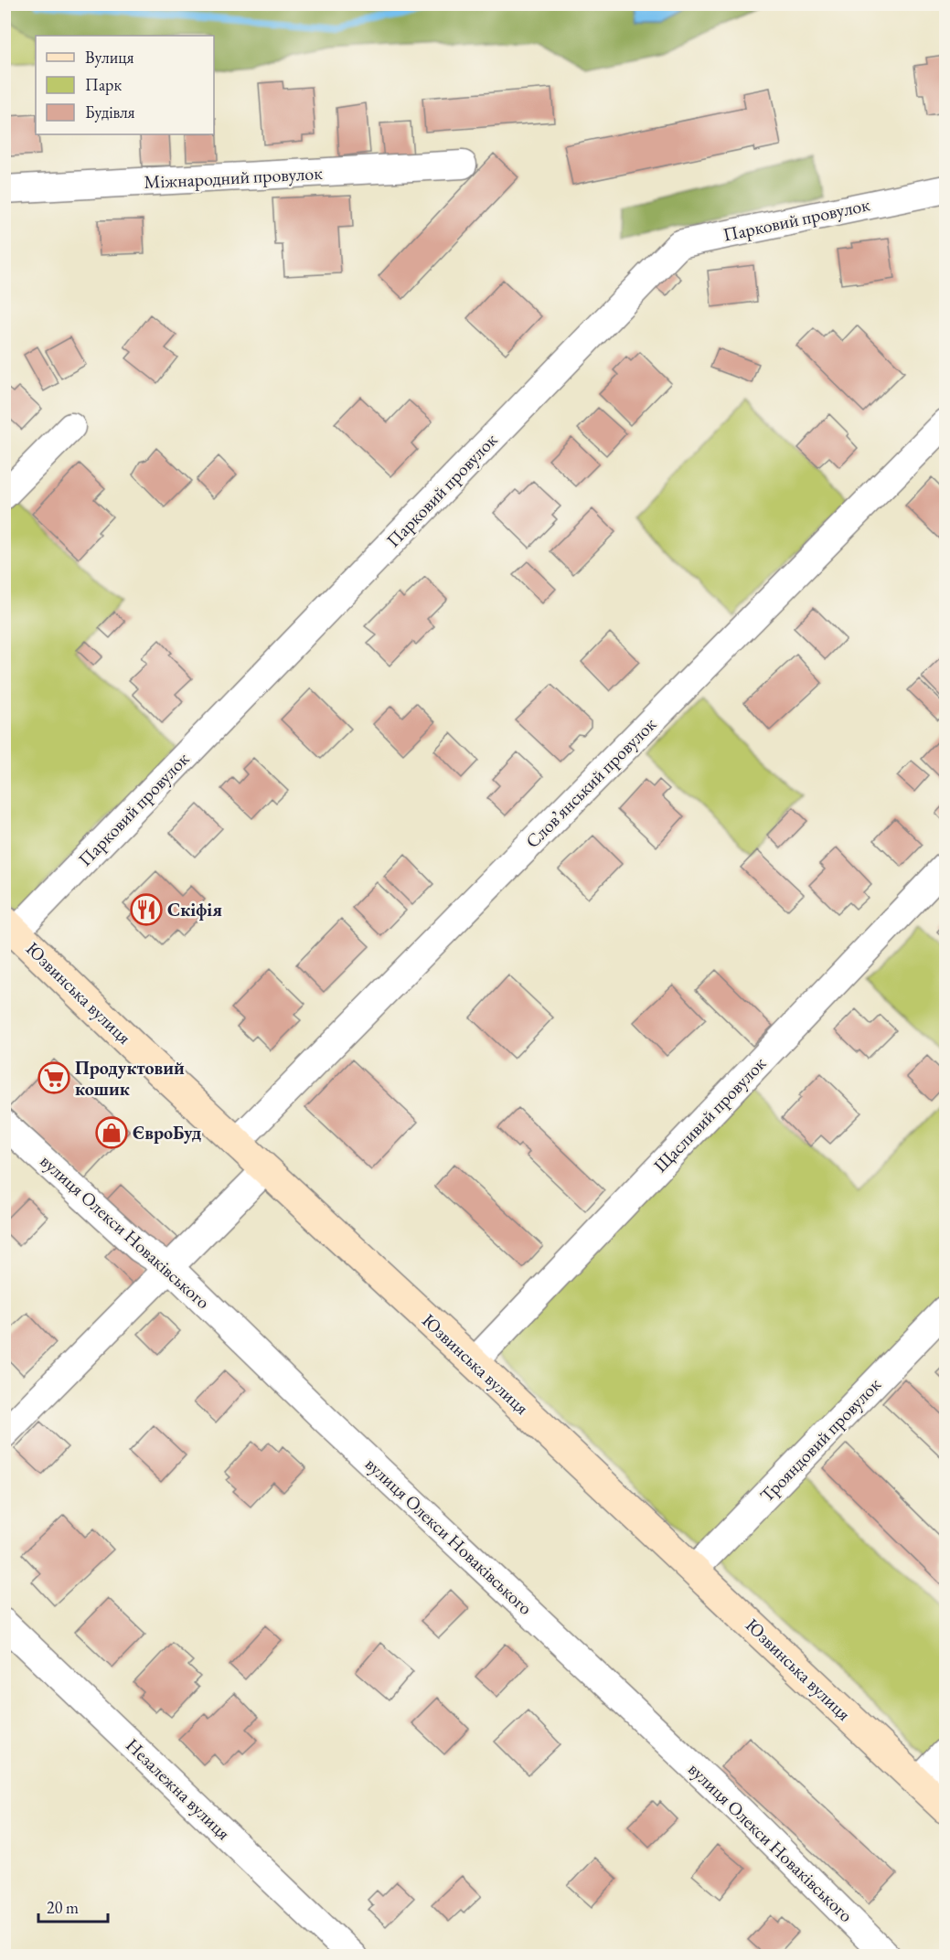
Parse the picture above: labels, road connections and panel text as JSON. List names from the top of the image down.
{
  "streets": {
    "main road": ["Юзвинська вулиця"],
    "street": [
      "Міжнародний провулок",
      "Парковий провулок",
      "Словʼянський провулок",
      "Щасливий провулок",
      "вулиця Олекси Новаківського",
      "Трояндовий провулок",
      "Незалежна вулиця"
    ]
  },
  "crossings": [
    ["Парковий провулок", "Юзвинська вулиця"],
    ["Словʼянський провулок", "Юзвинська вулиця"],
    ["Юзвинська вулиця", "Щасливий провулок"],
    ["Юзвинська вулиця", "Трояндовий провулок"]
  ],
  "places": {
    "restaurant": ["Скіфія"],
    "supermarket": ["Продуктовий кошик"],
    "shop": ["ЄвроБуд"]
  },
  "legend": ["Вулиця", "Парк", "Будівля"],
  "scale_bar": "20 m"
}
